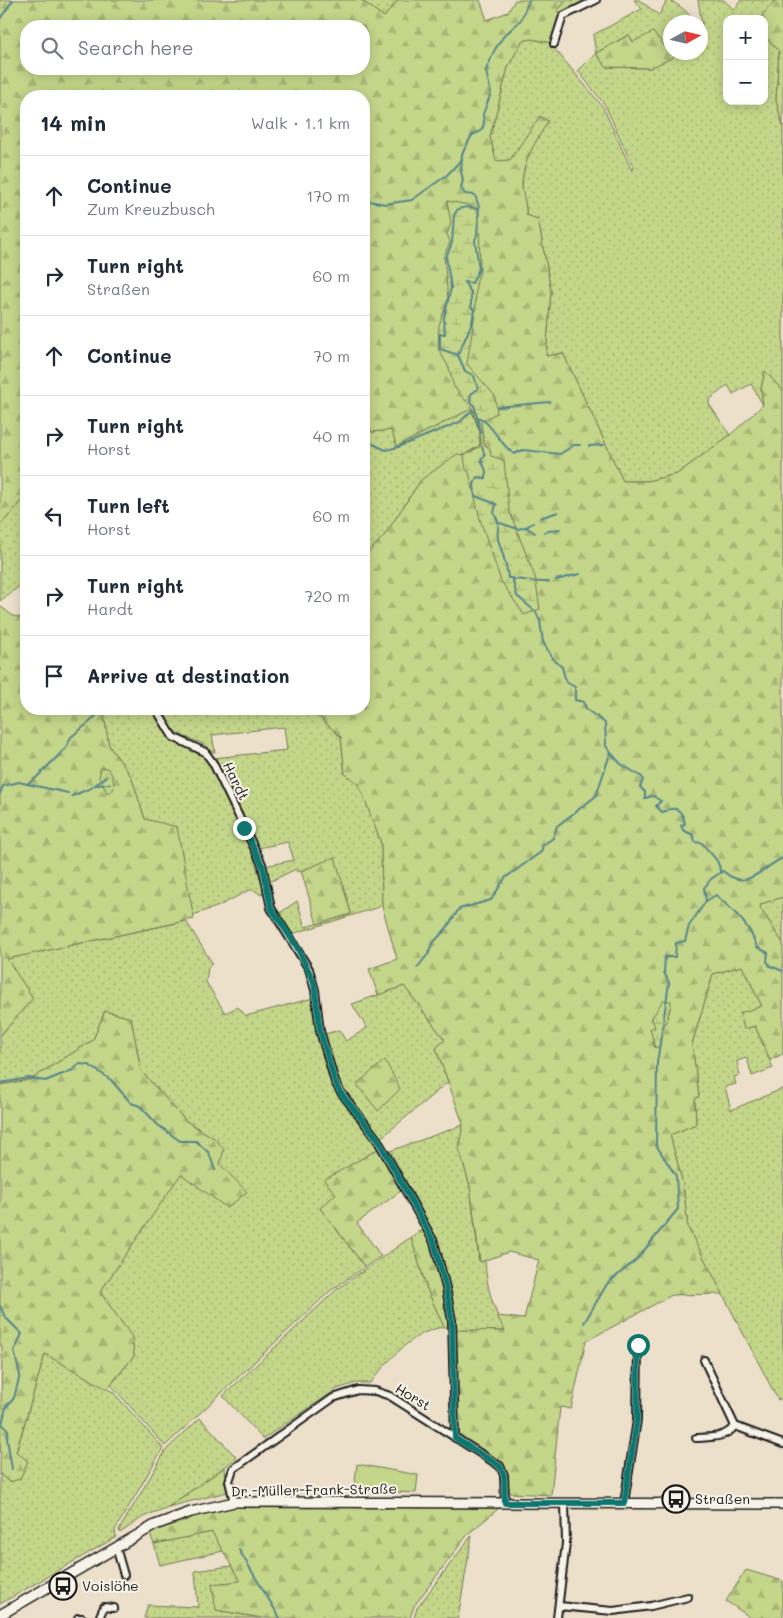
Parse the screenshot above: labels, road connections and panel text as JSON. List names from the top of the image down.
{
  "streets": {
    "main road": ["Dr.-Müller-Frank-Straße"],
    "street": ["Hardt", "Horst"]
  },
  "crossings": [
    ["Hardt", "Horst"],
    ["Horst", "Dr.-Müller-Frank-Straße"]
  ],
  "places": {
    "bus stop": ["Straßen", "Voislöhe"]
  },
  "north": "right",
  "page": {
    "map_buttons": ["+", "−"],
    "search": "Search here",
    "heading": ["14 min", "Walk · 1.1 km"],
    "list": [
      ["Continue", "Zum Kreuzbusch", "170 m"],
      ["Turn right", "Straßen", "60 m"],
      ["Continue", "70 m"],
      ["Turn right", "Horst", "40 m"],
      ["Turn left", "Horst", "60 m"],
      ["Turn right", "Hardt", "720 m"],
      "Arrive at destination"
    ]
  }
}
